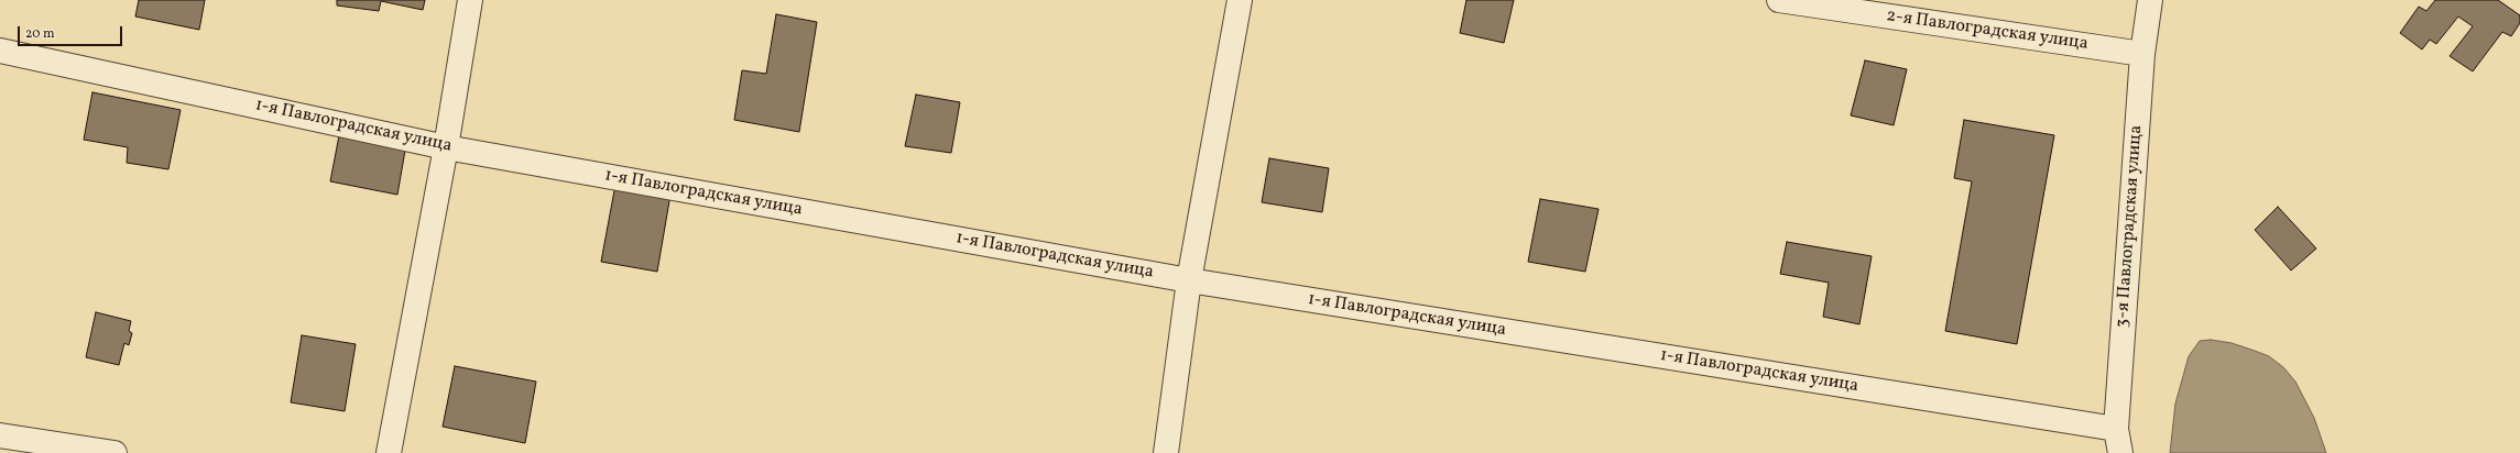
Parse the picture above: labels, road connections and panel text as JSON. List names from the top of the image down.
{
  "streets": {
    "street": ["2-я Павлоградская улица", "1-я Павлоградская улица", "3-я Павлоградская улица"]
  },
  "crossings": [
    ["2-я Павлоградская улица", "3-я Павлоградская улица"],
    ["1-я Павлоградская улица", "3-я Павлоградская улица"]
  ],
  "scale_bar": "20 m"
}
